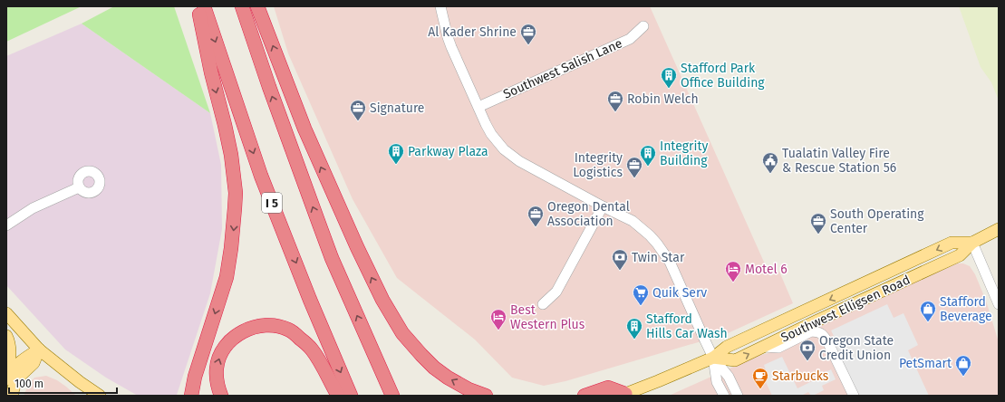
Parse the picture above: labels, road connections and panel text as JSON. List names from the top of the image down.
{
  "streets": {
    "highway": ["I 5"],
    "main road": ["Southwest Elligsen Road"],
    "street": ["Southwest Salish Lane"]
  },
  "places": {
    "office": [
      "Al Kader Shrine",
      "Robin Welch",
      "Signature",
      "Integrity Logistics",
      "Oregon Dental Association",
      "South Operating Center"
    ],
    "building": [
      "Stafford Park Office Building",
      "Parkway Plaza",
      "Integrity Building",
      "Stafford Hills Car Wash"
    ],
    "public building": ["Tualatin Valley Fire & Rescue Station 56"],
    "bank": ["Twin Star", "Oregon State Credit Union"],
    "hotel": ["Motel 6", "Best Western Plus"],
    "supermarket": ["Quik Serv"],
    "shop": ["Stafford Beverage", "PetSmart"],
    "cafe": ["Starbucks"]
  },
  "scale_bar": "100 m"
}
